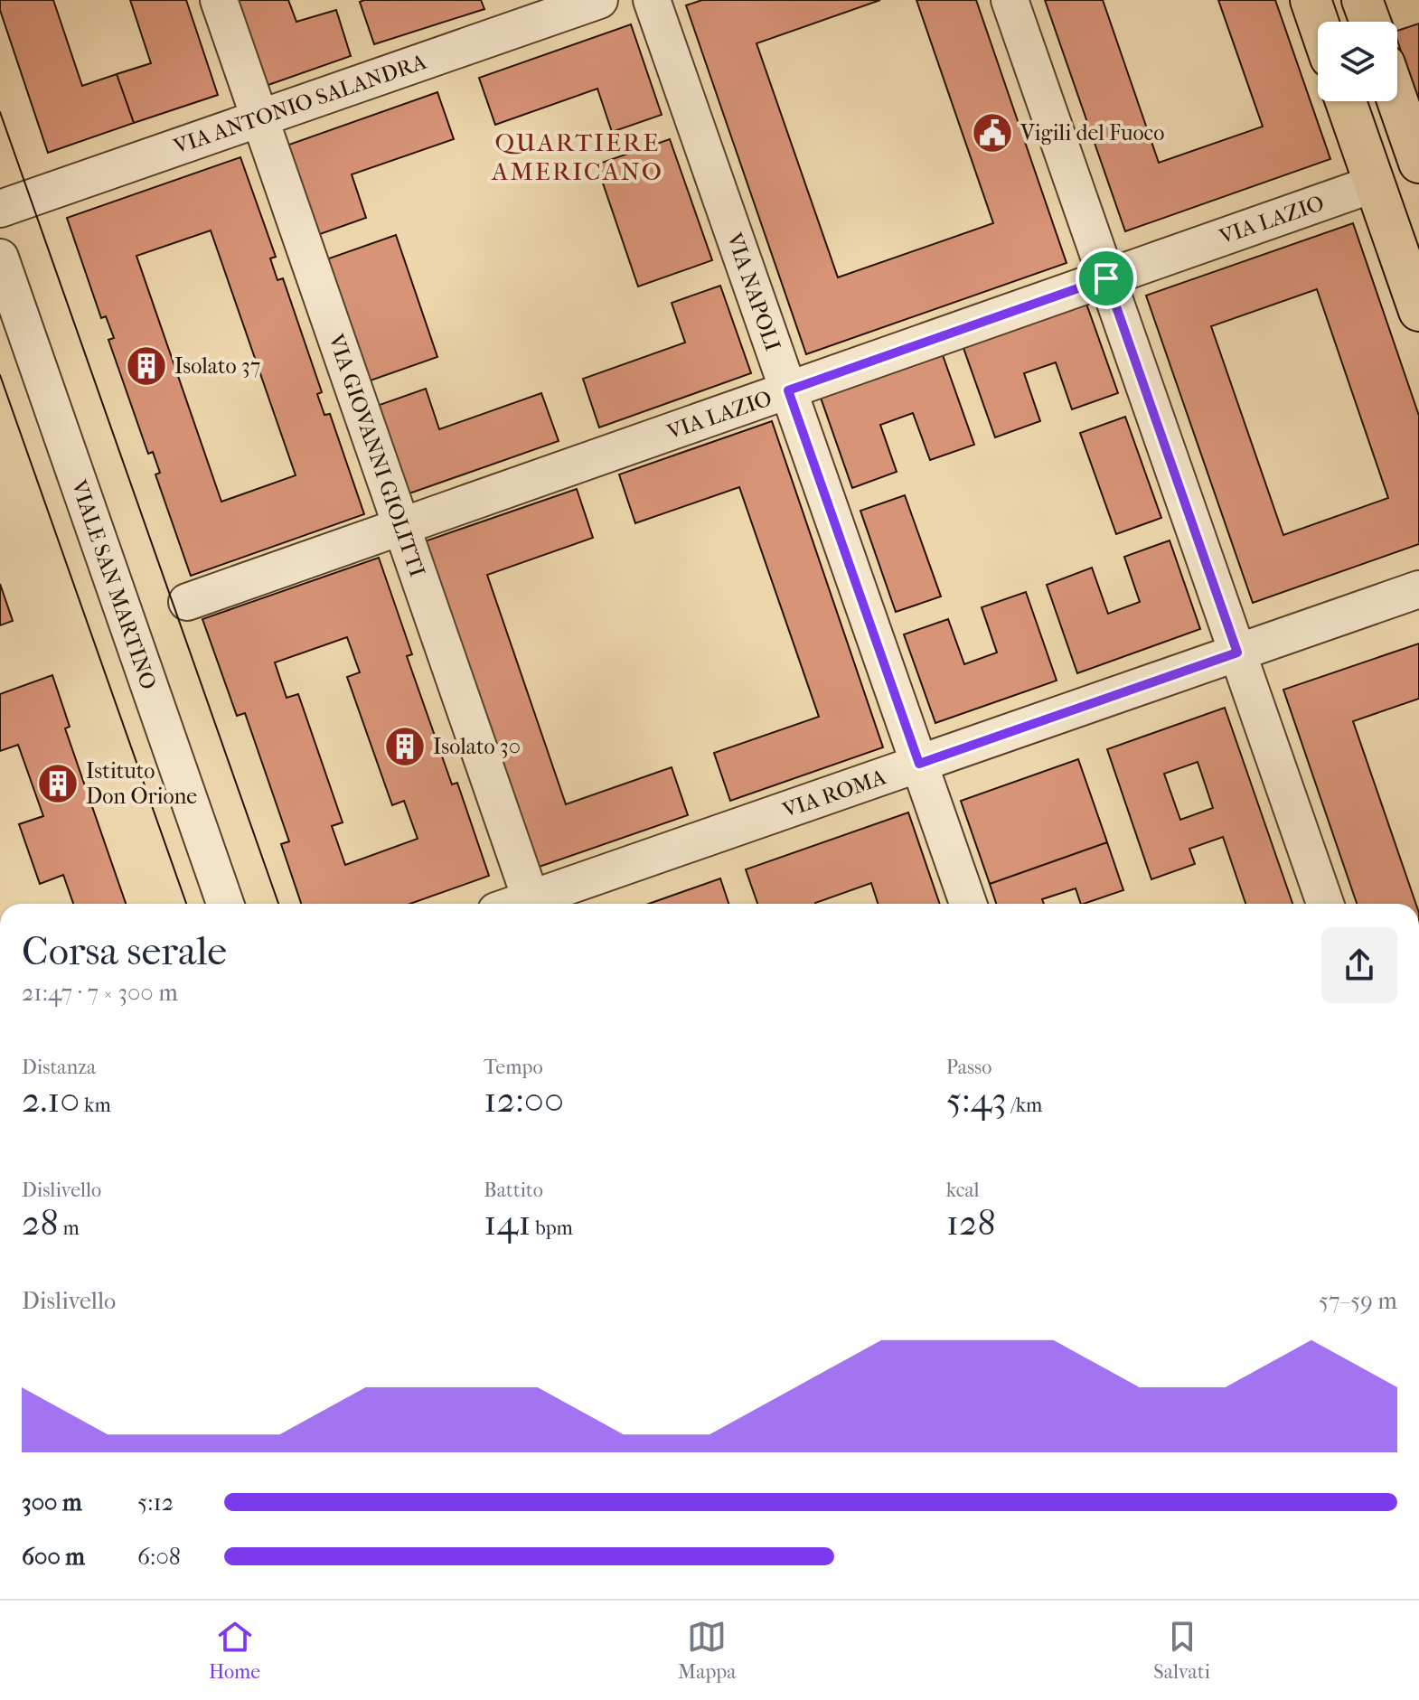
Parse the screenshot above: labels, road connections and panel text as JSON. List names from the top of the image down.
{
  "streets": {
    "street": [
      "VIA ANTONIO SALANDRA",
      "VIA LAZIO",
      "VIA NAPOLI",
      "VIA GIOVANNI GIOLITTI",
      "VIALE SAN MARTINO",
      "VIA ROMA"
    ]
  },
  "crossings": [
    ["VIA ANTONIO SALANDRA", "VIA GIOVANNI GIOLITTI"],
    ["VIA LAZIO", "VIA NAPOLI"],
    ["VIA LAZIO", "VIA GIOVANNI GIOLITTI"],
    ["VIA NAPOLI", "VIA ROMA"]
  ],
  "districts": ["QUARTIERE AMERICANO"],
  "places": {
    "public building": ["Vigili del Fuoco"],
    "building": ["Isolato 37", "Isolato 30", "Istituto Don Orione"]
  },
  "page": {
    "heading": ["Corsa serale", "21:47 · 7 × 300 m"],
    "stats": [
      ["Distanza", "2.10 km"],
      ["Tempo", "12:00"],
      ["Passo", "5:43 /km"],
      ["Dislivello", "28 m"],
      ["Battito", "141 bpm"],
      ["kcal", "128"]
    ],
    "chart": ["Dislivello", "57–59 m"],
    "list": [
      {
        "name": "300 m",
        "note": "5:12"
      },
      {
        "name": "600 m",
        "note": "6:08"
      }
    ],
    "tabs": ["Home", "Mappa", "Salvati"]
  }
}
